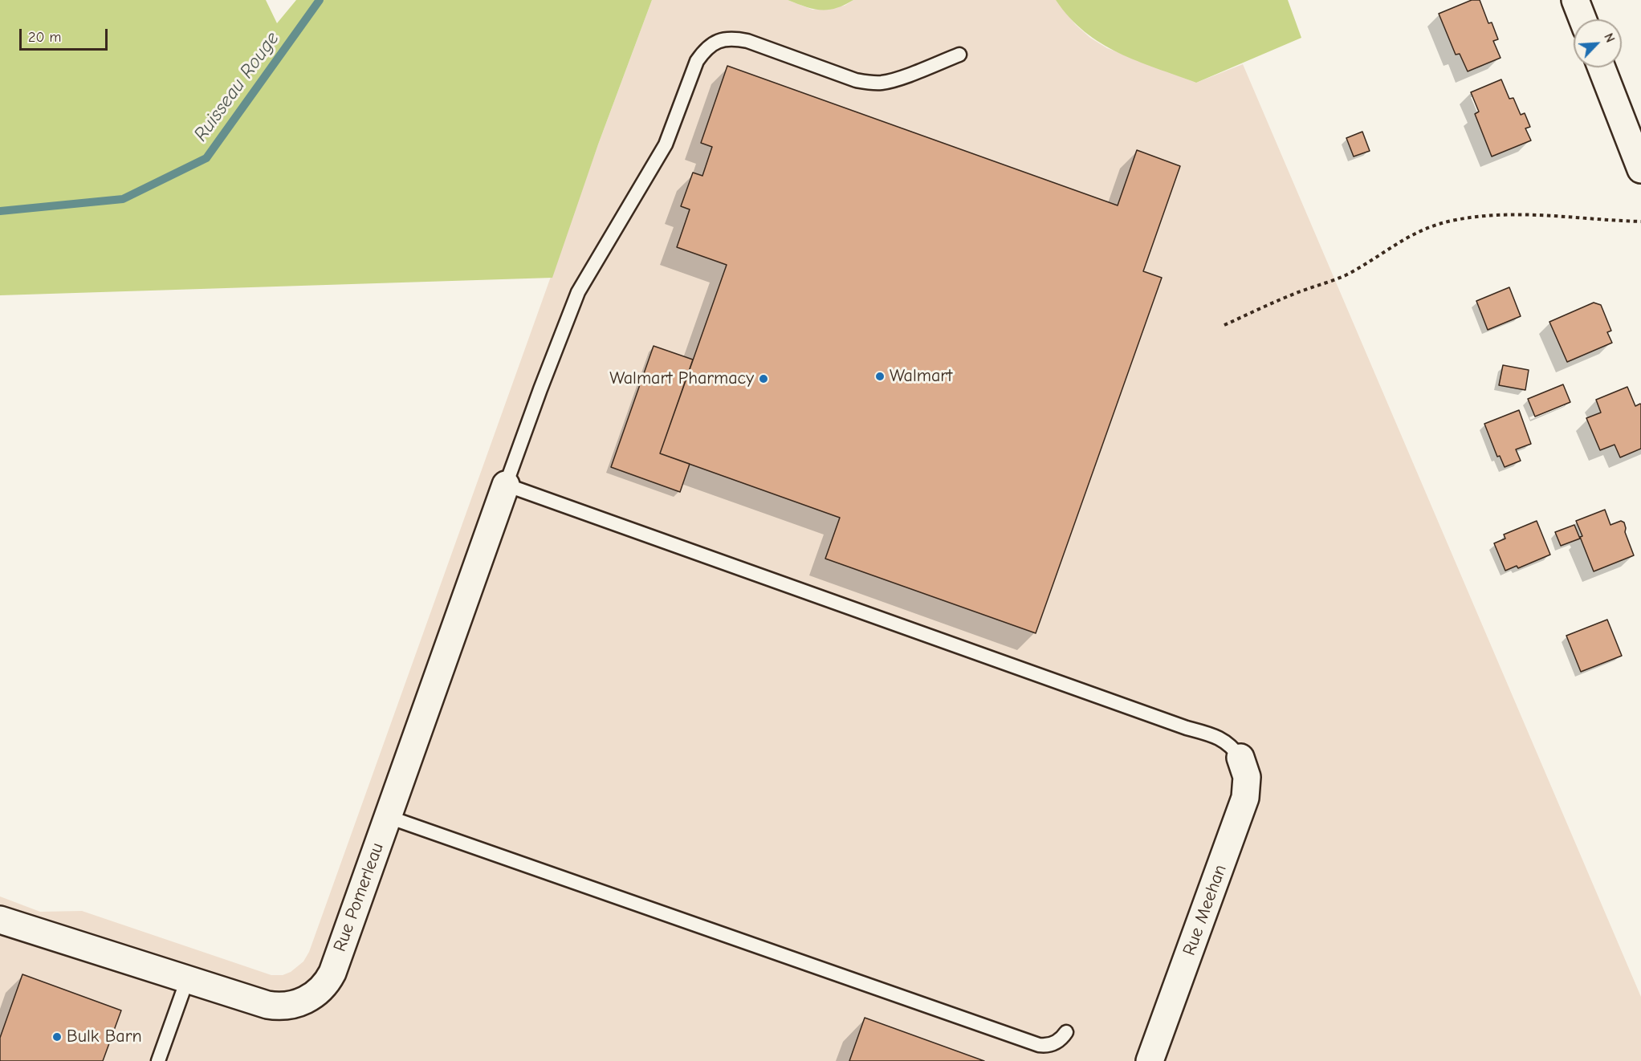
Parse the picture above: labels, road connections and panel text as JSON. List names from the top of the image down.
{
  "streets": {
    "street": ["Rue Pomerleau", "Rue Meehan"]
  },
  "water": ["Ruisseau Rouge"],
  "places": ["Walmart", "Walmart Pharmacy", "Bulk Barn"],
  "scale_bar": "20 m",
  "north": "top right"
}
